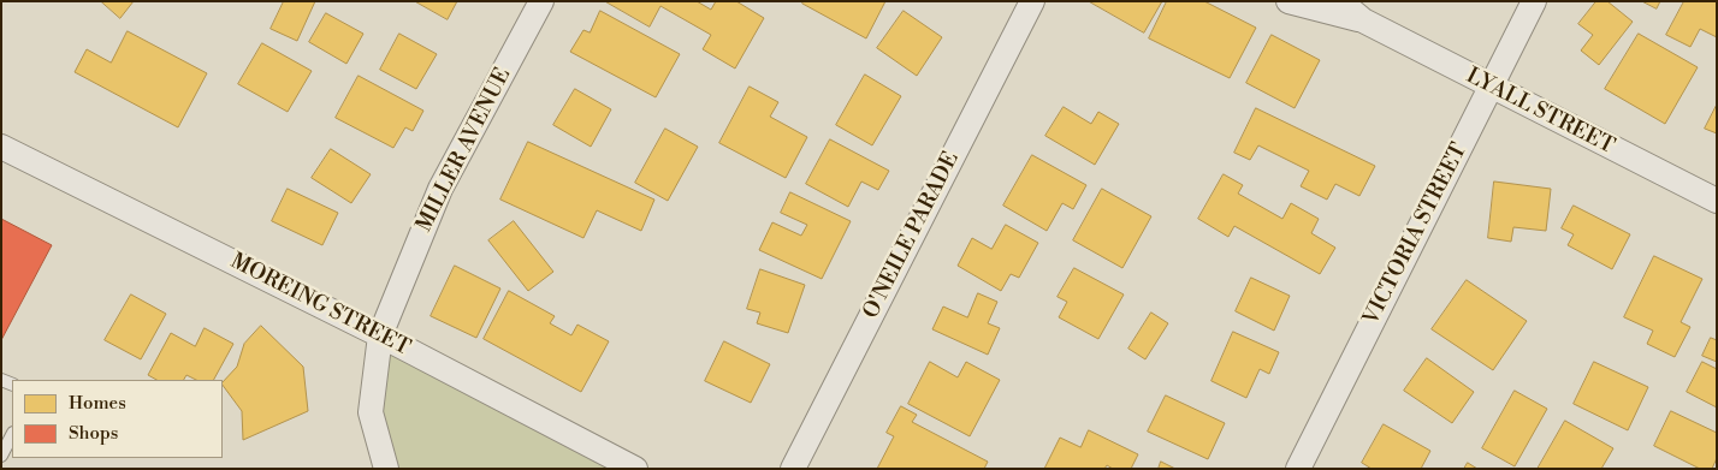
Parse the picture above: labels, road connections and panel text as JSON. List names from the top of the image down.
{
  "streets": {
    "street": [
      "LYALL STREET",
      "MILLER AVENUE",
      "VICTORIA STREET",
      "O'NEILE PARADE",
      "MOREING STREET"
    ]
  },
  "crossings": [
    ["LYALL STREET", "VICTORIA STREET"],
    ["MILLER AVENUE", "MOREING STREET"]
  ],
  "legend": ["Homes", "Shops"]
}
